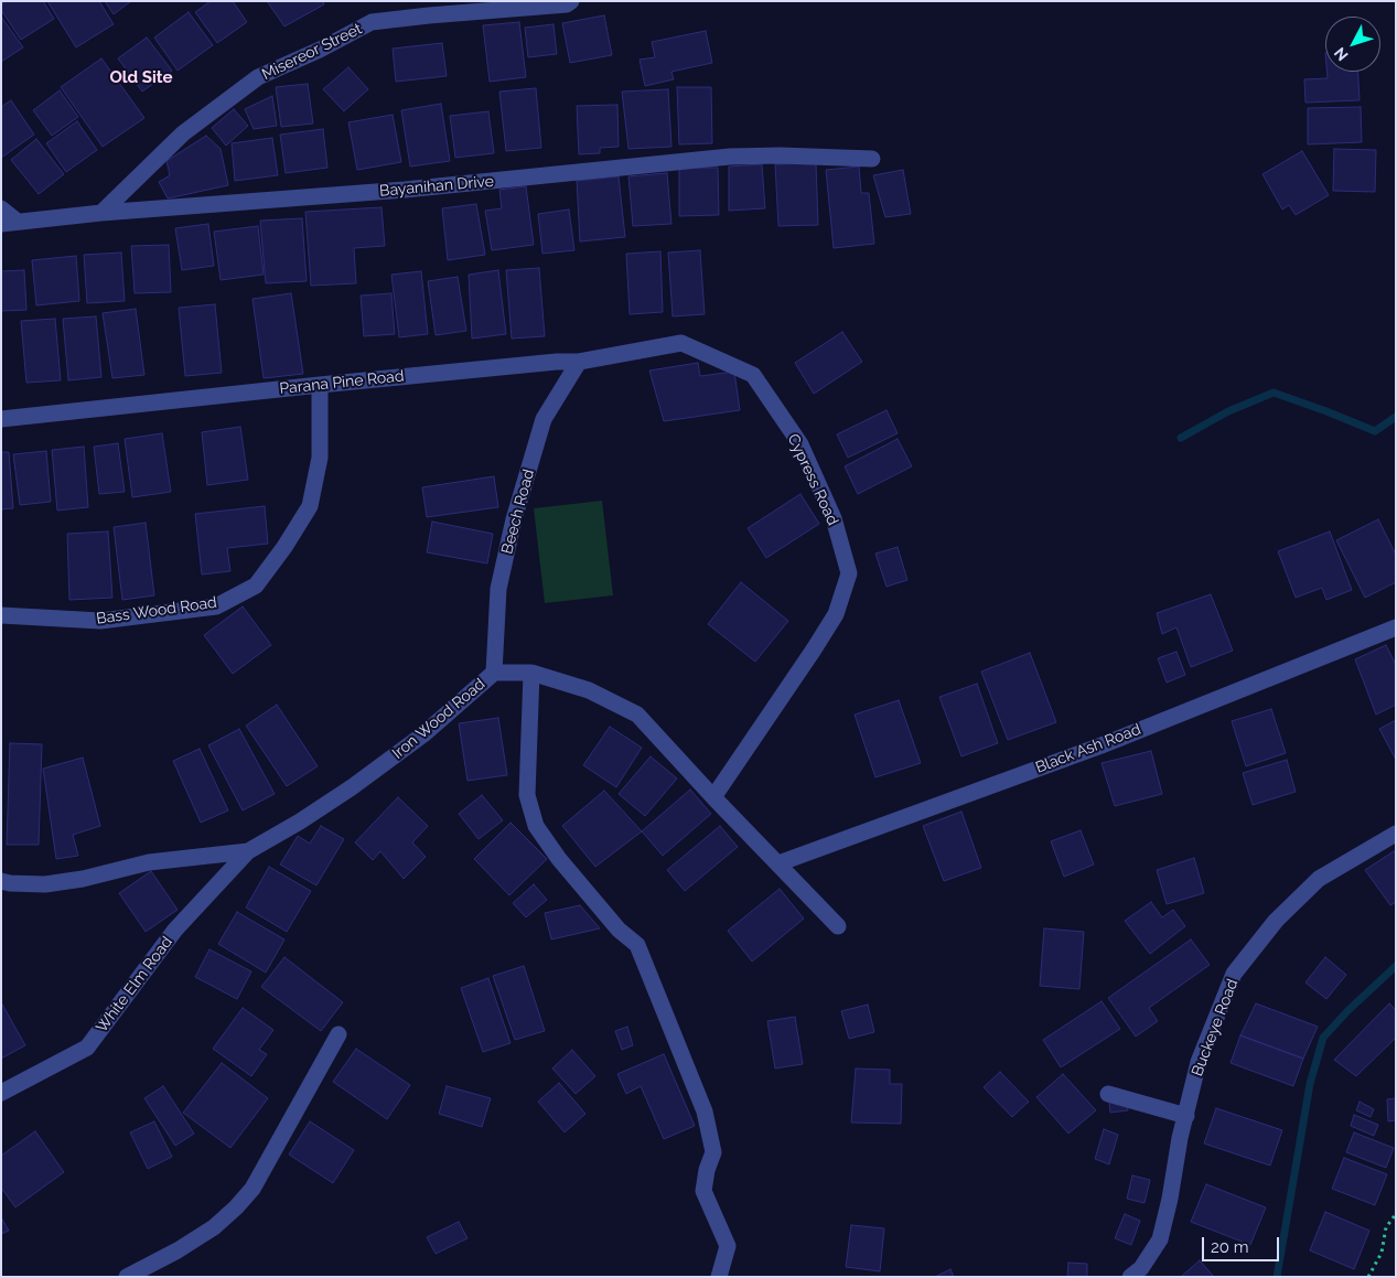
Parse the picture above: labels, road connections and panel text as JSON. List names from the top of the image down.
{
  "streets": {
    "street": [
      "Misereor Street",
      "Bayanihan Drive",
      "Parana Pine Road",
      "Cypress Road",
      "Beech Road",
      "Bass Wood Road",
      "Iron Wood Road",
      "Black Ash Road",
      "White Elm Road",
      "Buckeye Road"
    ]
  },
  "crossings": [
    ["Misereor Street", "Bayanihan Drive"],
    ["Parana Pine Road", "Cypress Road"],
    ["Parana Pine Road", "Beech Road"],
    ["Parana Pine Road", "Bass Wood Road"],
    ["Cypress Road", "Iron Wood Road"],
    ["Beech Road", "Iron Wood Road"],
    ["Iron Wood Road", "Black Ash Road"],
    ["Iron Wood Road", "White Elm Road"]
  ],
  "districts": ["Old Site"],
  "scale_bar": "20 m",
  "north": "bottom left"
}
